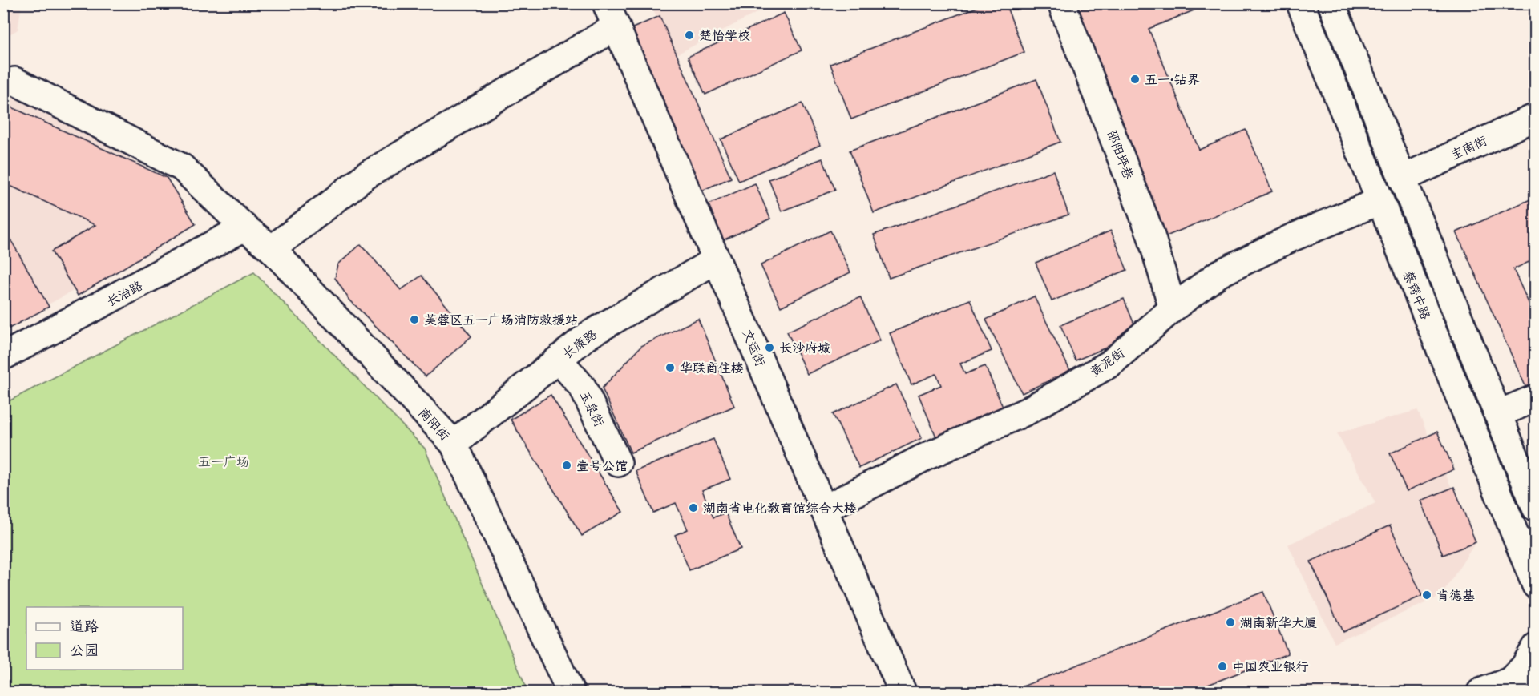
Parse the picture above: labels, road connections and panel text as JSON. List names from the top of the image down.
{
  "streets": {
    "street": [
      "宝南街",
      "邵阳坪巷",
      "长治路",
      "蔡锷中路",
      "长康路",
      "文运街",
      "黄泥街",
      "玉泉街",
      "南阳街"
    ]
  },
  "crossings": [
    ["邵阳坪巷", "黄泥街"],
    ["长治路", "南阳街"],
    ["蔡锷中路", "黄泥街"],
    ["长康路", "文运街"],
    ["长康路", "玉泉街"],
    ["长康路", "南阳街"],
    ["文运街", "黄泥街"]
  ],
  "parks": ["五一广场"],
  "places": [
    "楚怡学校",
    "五一·钻界",
    "芙蓉区五一广场消防救援站",
    "长沙府城",
    "华联商住楼",
    "壹号公馆",
    "湖南省电化教育馆综合大楼",
    "肯德基",
    "湖南新华大厦",
    "中国农业银行"
  ],
  "legend": ["道路", "公园"]
}
